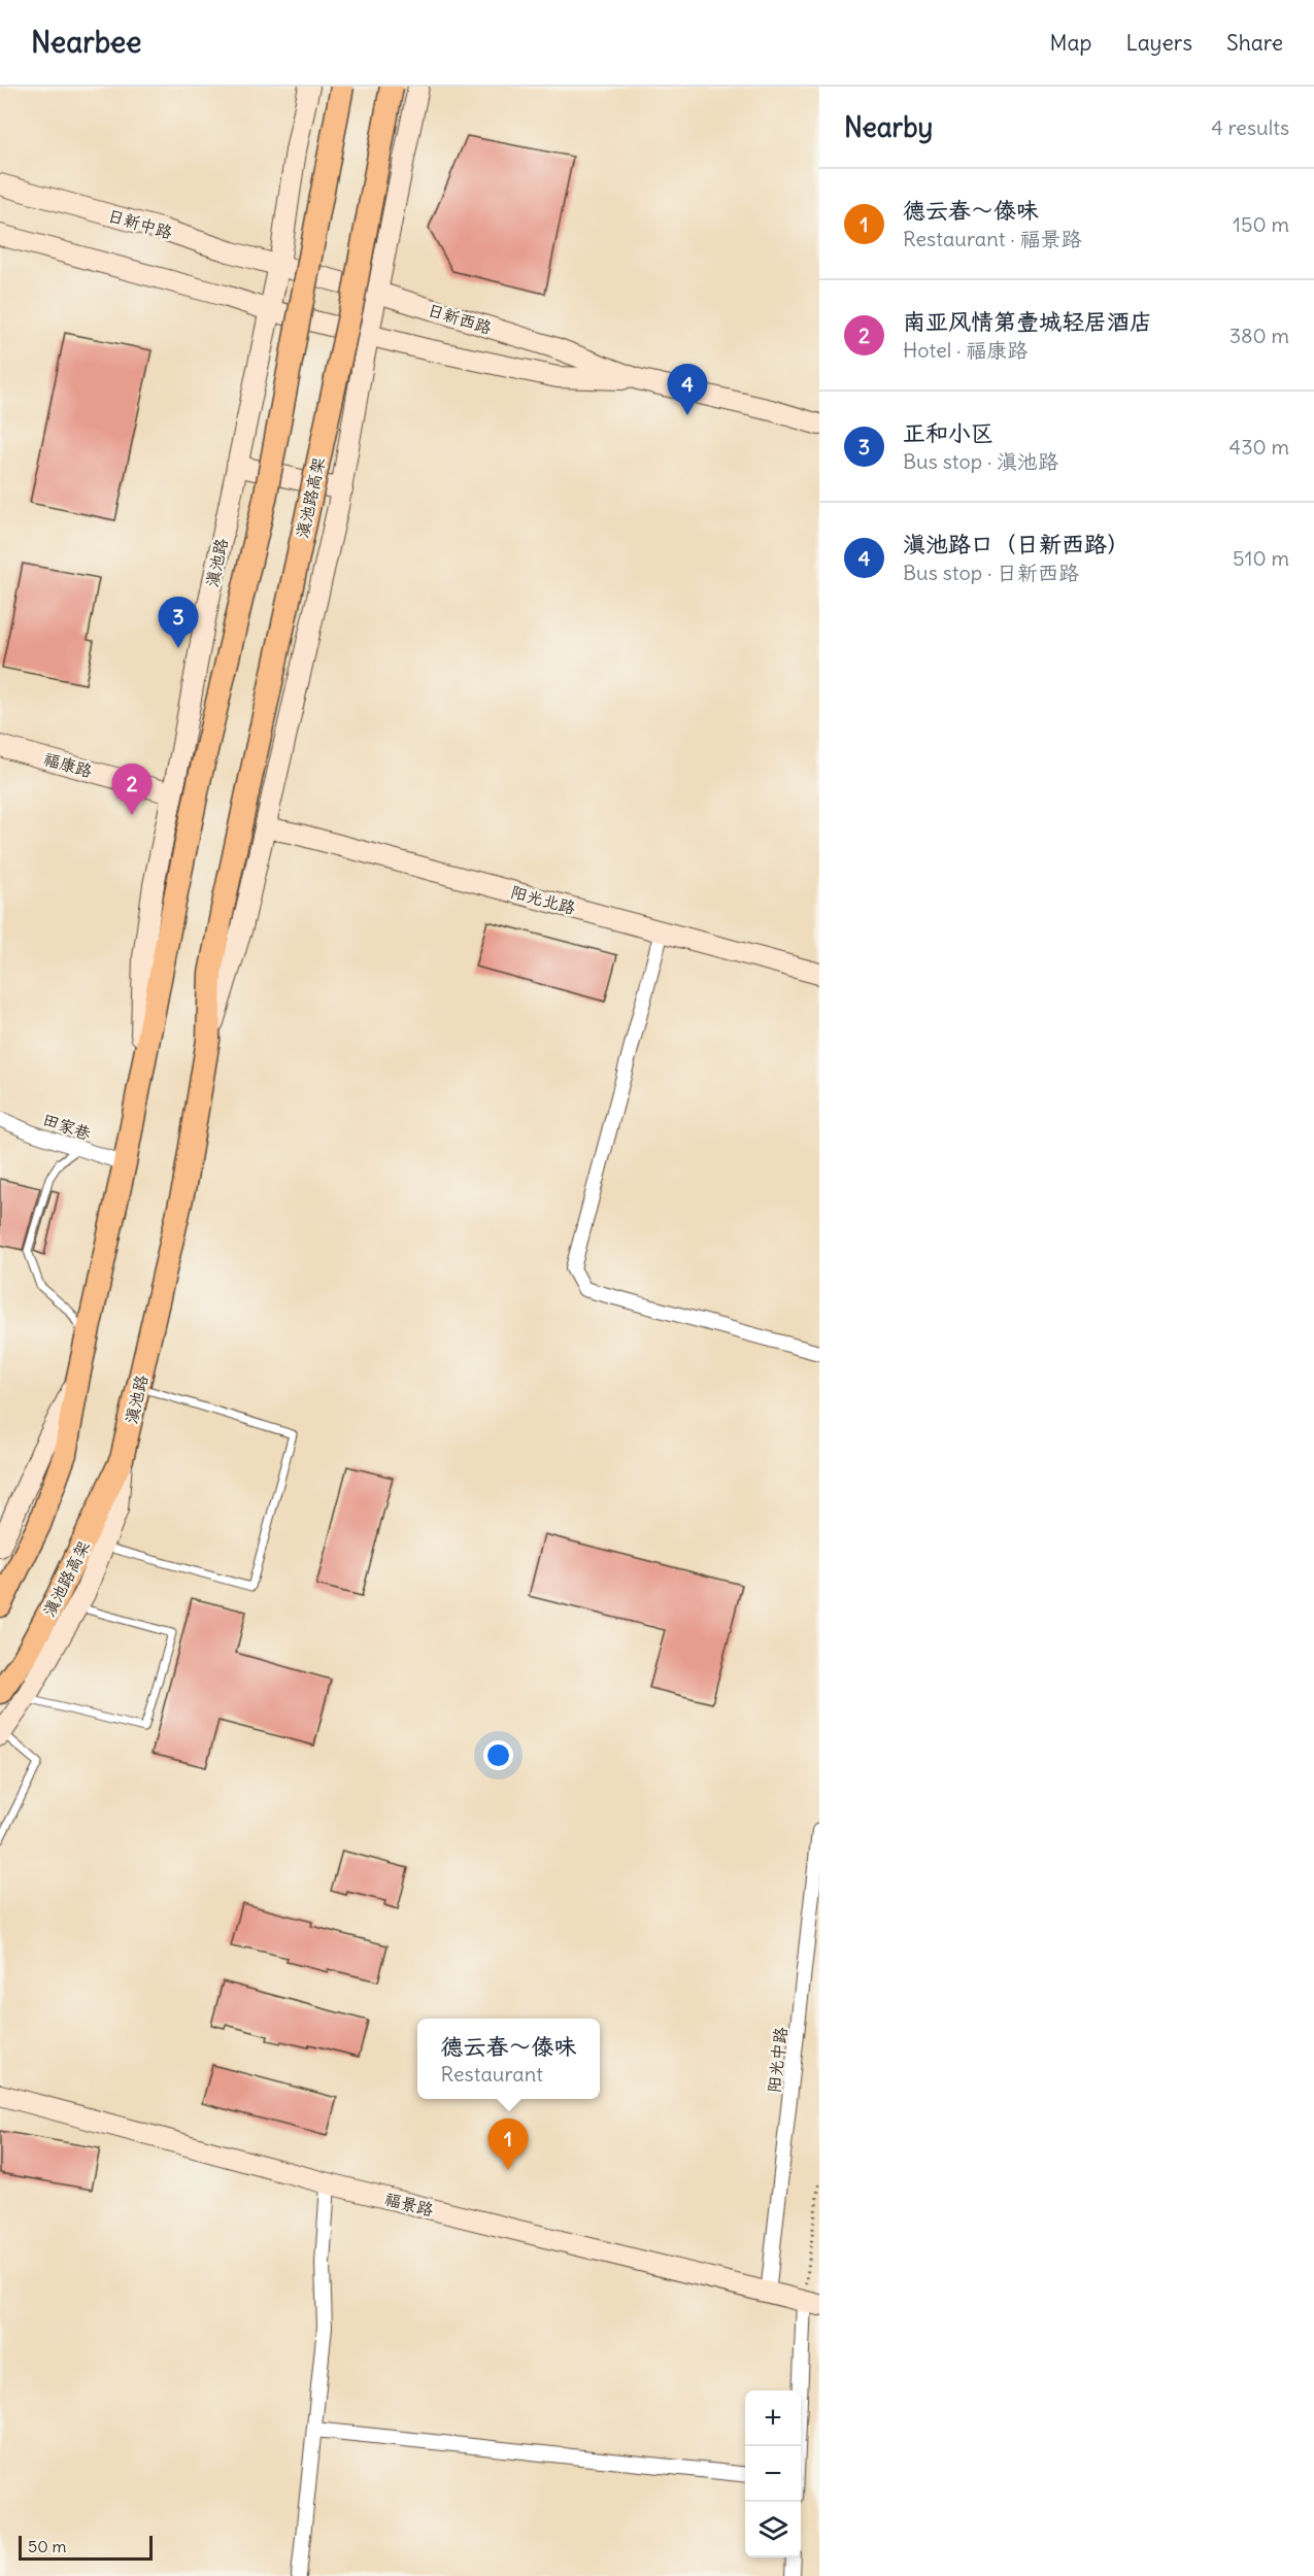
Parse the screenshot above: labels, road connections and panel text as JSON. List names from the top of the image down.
{
  "streets": {
    "main road": ["滇池路高架", "滇池路"],
    "street": [
      "日新中路",
      "日新西路",
      "福康路",
      "阳光北路",
      "田家巷",
      "阳光中路",
      "福景路"
    ]
  },
  "crossings": [
    ["日新中路", "日新西路"],
    ["日新中路", "滇池路"],
    ["日新西路", "滇池路"],
    ["滇池路高架", "滇池路"],
    ["滇池路", "福康路"],
    ["滇池路", "阳光北路"],
    ["滇池路", "田家巷"],
    ["阳光中路", "福景路"]
  ],
  "scale_bar": "50 m",
  "page": {
    "header": "Nearbee",
    "nav": ["Map", "Layers", "Share"],
    "heading": ["Nearby", "4 results"],
    "list": [
      {
        "mark": "1",
        "name": "德云春～傣味",
        "note": "Restaurant · 福景路",
        "value": "150 m"
      },
      {
        "mark": "2",
        "name": "南亚风情第壹城轻居酒店",
        "note": "Hotel · 福康路",
        "value": "380 m"
      },
      {
        "mark": "3",
        "name": "正和小区",
        "note": "Bus stop · 滇池路",
        "value": "430 m"
      },
      {
        "mark": "4",
        "name": "滇池路口（日新西路）",
        "note": "Bus stop · 日新西路",
        "value": "510 m"
      }
    ],
    "pins": [
      "4",
      "3",
      "2",
      "1"
    ],
    "popup": ["德云春～傣味", "Restaurant"],
    "map_buttons": ["+", "−"],
    "scale": "50 m"
  }
}
